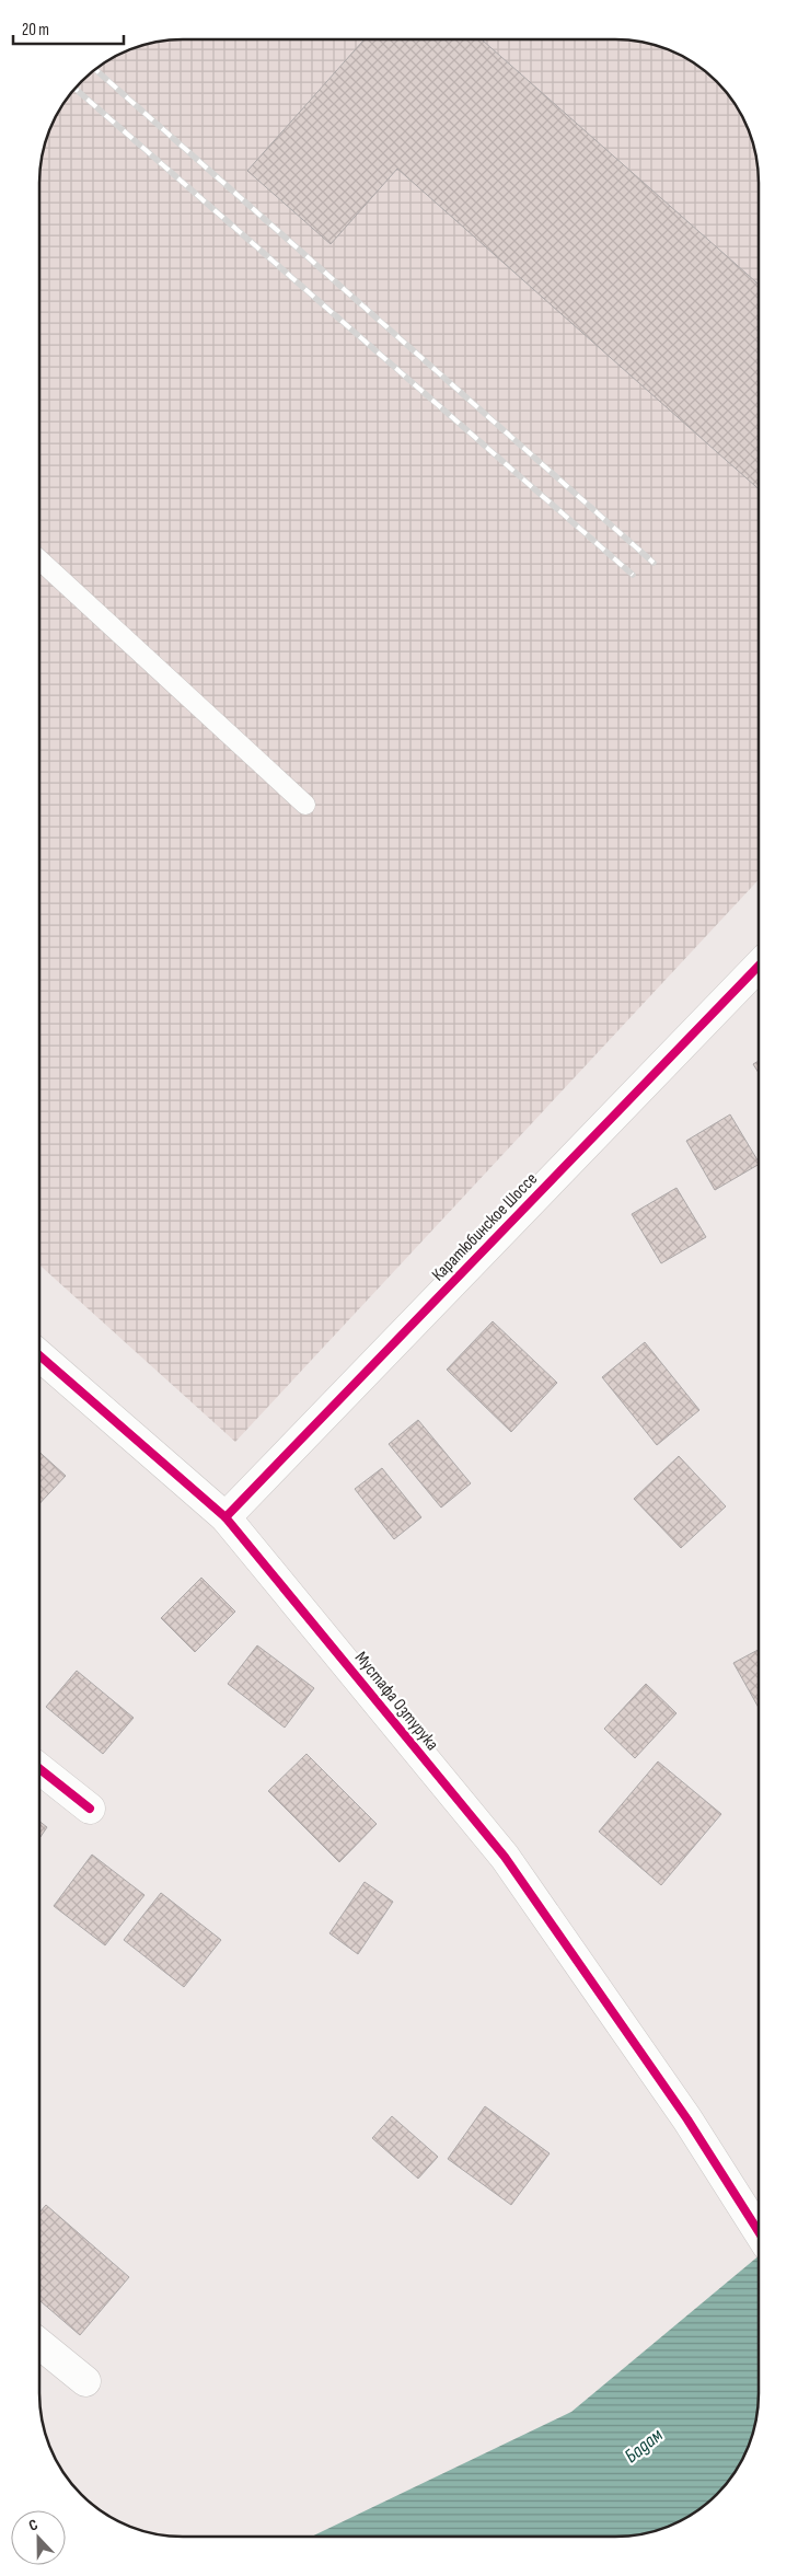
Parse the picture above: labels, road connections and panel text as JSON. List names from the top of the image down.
{
  "streets": {
    "street": ["Каратюбинское Шоссе", "Мустафа Озтурука"]
  },
  "crossings": [
    ["Каратюбинское Шоссе", "Мустафа Озтурука"]
  ],
  "water": ["Бадам"],
  "scale_bar": "20 m",
  "north": "top"
}
